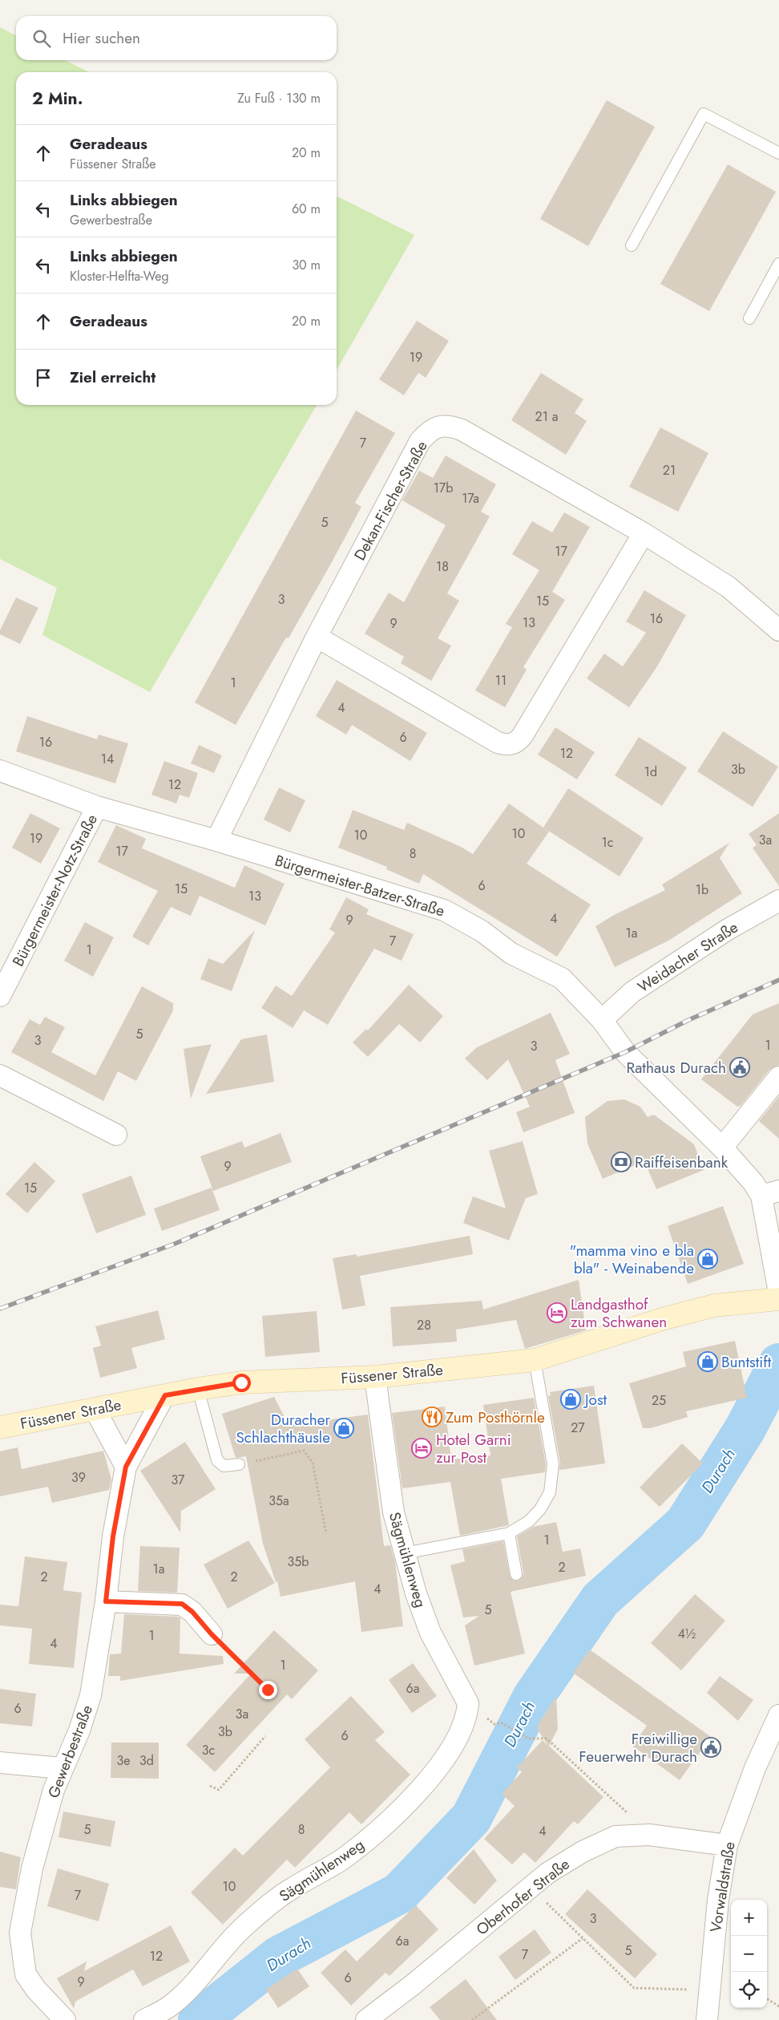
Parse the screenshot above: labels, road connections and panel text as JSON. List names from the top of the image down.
{
  "streets": {
    "main road": ["Füssener Straße"],
    "street": [
      "Dekan-Fischer-Straße",
      "Bürgermeister-Batzer-Straße",
      "Bürgermeister-Notz-Straße",
      "Weidacher Straße",
      "Sägmühlenweg",
      "Gewerbestraße",
      "Vorwaldstraße",
      "Oberhofer Straße"
    ]
  },
  "crossings": [
    ["Dekan-Fischer-Straße", "Bürgermeister-Batzer-Straße"],
    ["Bürgermeister-Batzer-Straße", "Bürgermeister-Notz-Straße"],
    ["Bürgermeister-Batzer-Straße", "Weidacher Straße"],
    ["Füssener Straße", "Sägmühlenweg"],
    ["Füssener Straße", "Gewerbestraße"],
    ["Vorwaldstraße", "Oberhofer Straße"]
  ],
  "water": ["Durach"],
  "places": {
    "public building": ["Rathaus Durach", "Freiwillige Feuerwehr Durach"],
    "bank": ["Raiffeisenbank"],
    "shop": [
      "\"mamma vino e bla bla\" - Weinabende",
      "Buntstift",
      "Jost",
      "Duracher Schlachthäusle"
    ],
    "hotel": ["Landgasthof zum Schwanen", "Hotel Garni zur Post"],
    "restaurant": ["Zum Posthörnle"]
  },
  "house_numbers": [
    "19",
    "21 a",
    "7",
    "21",
    "17b",
    "17a",
    "5",
    "17",
    "18",
    "3",
    "15",
    "16",
    "13",
    "9",
    "11",
    "1",
    "4",
    "6",
    "16",
    "12",
    "14",
    "3b",
    "1d",
    "12",
    "10",
    "10",
    "19",
    "3a",
    "1c",
    "17",
    "8",
    "6",
    "15",
    "1b",
    "13",
    "4",
    "9",
    "1a",
    "7",
    "1",
    "5",
    "3",
    "1",
    "3",
    "9",
    "15",
    "28",
    "25",
    "27",
    "39",
    "37",
    "35a",
    "1",
    "35b",
    "2",
    "1a",
    "2",
    "2",
    "4",
    "5",
    "4½",
    "1",
    "4",
    "1",
    "6a",
    "6",
    "3a",
    "3b",
    "6",
    "3c",
    "3e",
    "3d",
    "5",
    "8",
    "4",
    "10",
    "7",
    "3",
    "6a",
    "5",
    "7",
    "12",
    "6",
    "9"
  ],
  "page": {
    "search": "Hier suchen",
    "heading": ["2 Min.", "Zu Fuß · 130 m"],
    "list": [
      ["Geradeaus", "Füssener Straße", "20 m"],
      ["Links abbiegen", "Gewerbestraße", "60 m"],
      ["Links abbiegen", "Kloster-Helfta-Weg", "30 m"],
      ["Geradeaus", "20 m"],
      "Ziel erreicht"
    ],
    "map_buttons": ["+", "−"]
  }
}
